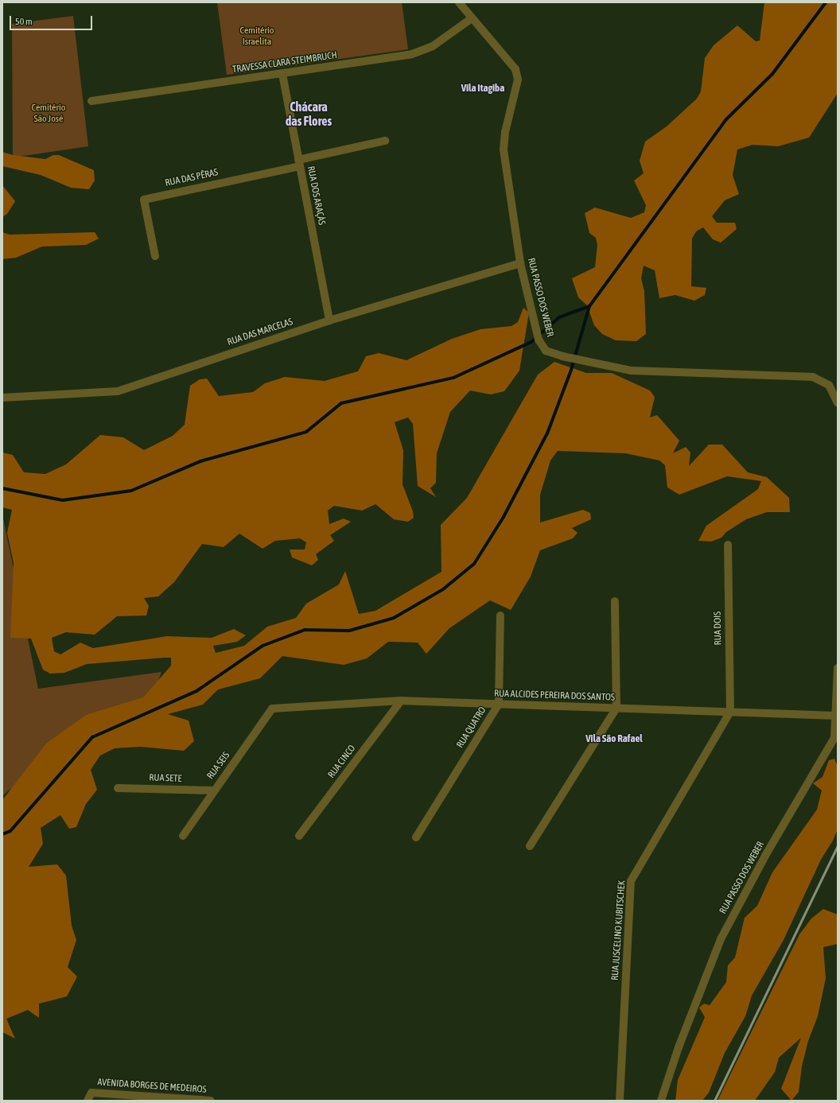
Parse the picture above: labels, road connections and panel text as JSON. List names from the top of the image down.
{
  "streets": {
    "street": [
      "TRAVESSA CLARA STEIMBRUCH",
      "RUA DAS PÊRAS",
      "RUA DOS ARAÇÁS",
      "RUA PASSO DOS WEBER",
      "RUA DAS MARCELAS",
      "RUA DOIS",
      "RUA ALCIDES PEREIRA DOS SANTOS",
      "RUA QUATRO",
      "RUA CINCO",
      "RUA SEIS",
      "RUA SETE",
      "RUA JUSCELINO KUBITSCHEK",
      "AVENIDA BORGES DE MEDEIROS"
    ]
  },
  "crossings": [
    ["TRAVESSA CLARA STEIMBRUCH", "RUA DOS ARAÇÁS"],
    ["TRAVESSA CLARA STEIMBRUCH", "RUA PASSO DOS WEBER"],
    ["RUA DAS PÊRAS", "RUA DOS ARAÇÁS"],
    ["RUA DOS ARAÇÁS", "RUA DAS MARCELAS"],
    ["RUA PASSO DOS WEBER", "RUA DAS MARCELAS"],
    ["RUA PASSO DOS WEBER", "RUA ALCIDES PEREIRA DOS SANTOS"],
    ["RUA DOIS", "RUA ALCIDES PEREIRA DOS SANTOS"],
    ["RUA DOIS", "RUA JUSCELINO KUBITSCHEK"],
    ["RUA ALCIDES PEREIRA DOS SANTOS", "RUA QUATRO"],
    ["RUA ALCIDES PEREIRA DOS SANTOS", "RUA CINCO"],
    ["RUA ALCIDES PEREIRA DOS SANTOS", "RUA SEIS"],
    ["RUA ALCIDES PEREIRA DOS SANTOS", "RUA JUSCELINO KUBITSCHEK"],
    ["RUA SEIS", "RUA SETE"]
  ],
  "districts": ["Vila Itagiba", "Chácara das Flores", "Vila São Rafael"],
  "parks": ["Cemitério Israelita", "Cemitério São José"],
  "scale_bar": "50 m"
}
